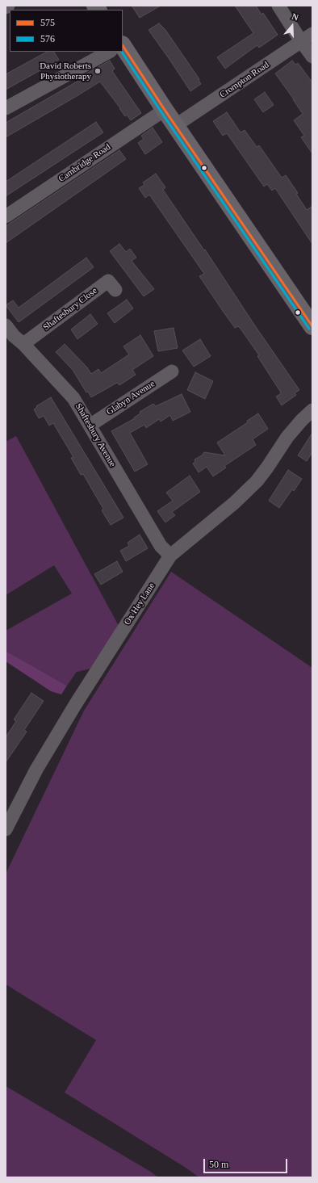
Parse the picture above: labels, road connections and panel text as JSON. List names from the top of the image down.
{
  "streets": {
    "street": [
      "Crompton Road",
      "Cambridge Road",
      "Shaftesbury Close",
      "Glabyn Avenue",
      "Shaftesbury Avenue",
      "Ox Hey Lane"
    ]
  },
  "crossings": [
    ["Shaftesbury Close", "Shaftesbury Avenue"],
    ["Glabyn Avenue", "Shaftesbury Avenue"],
    ["Shaftesbury Avenue", "Ox Hey Lane"]
  ],
  "places": ["David Roberts Physiotherapy"],
  "lines": ["transit line 575", "transit line 576"],
  "legend": ["575", "576"],
  "scale_bar": "50 m",
  "north": "top"
}
